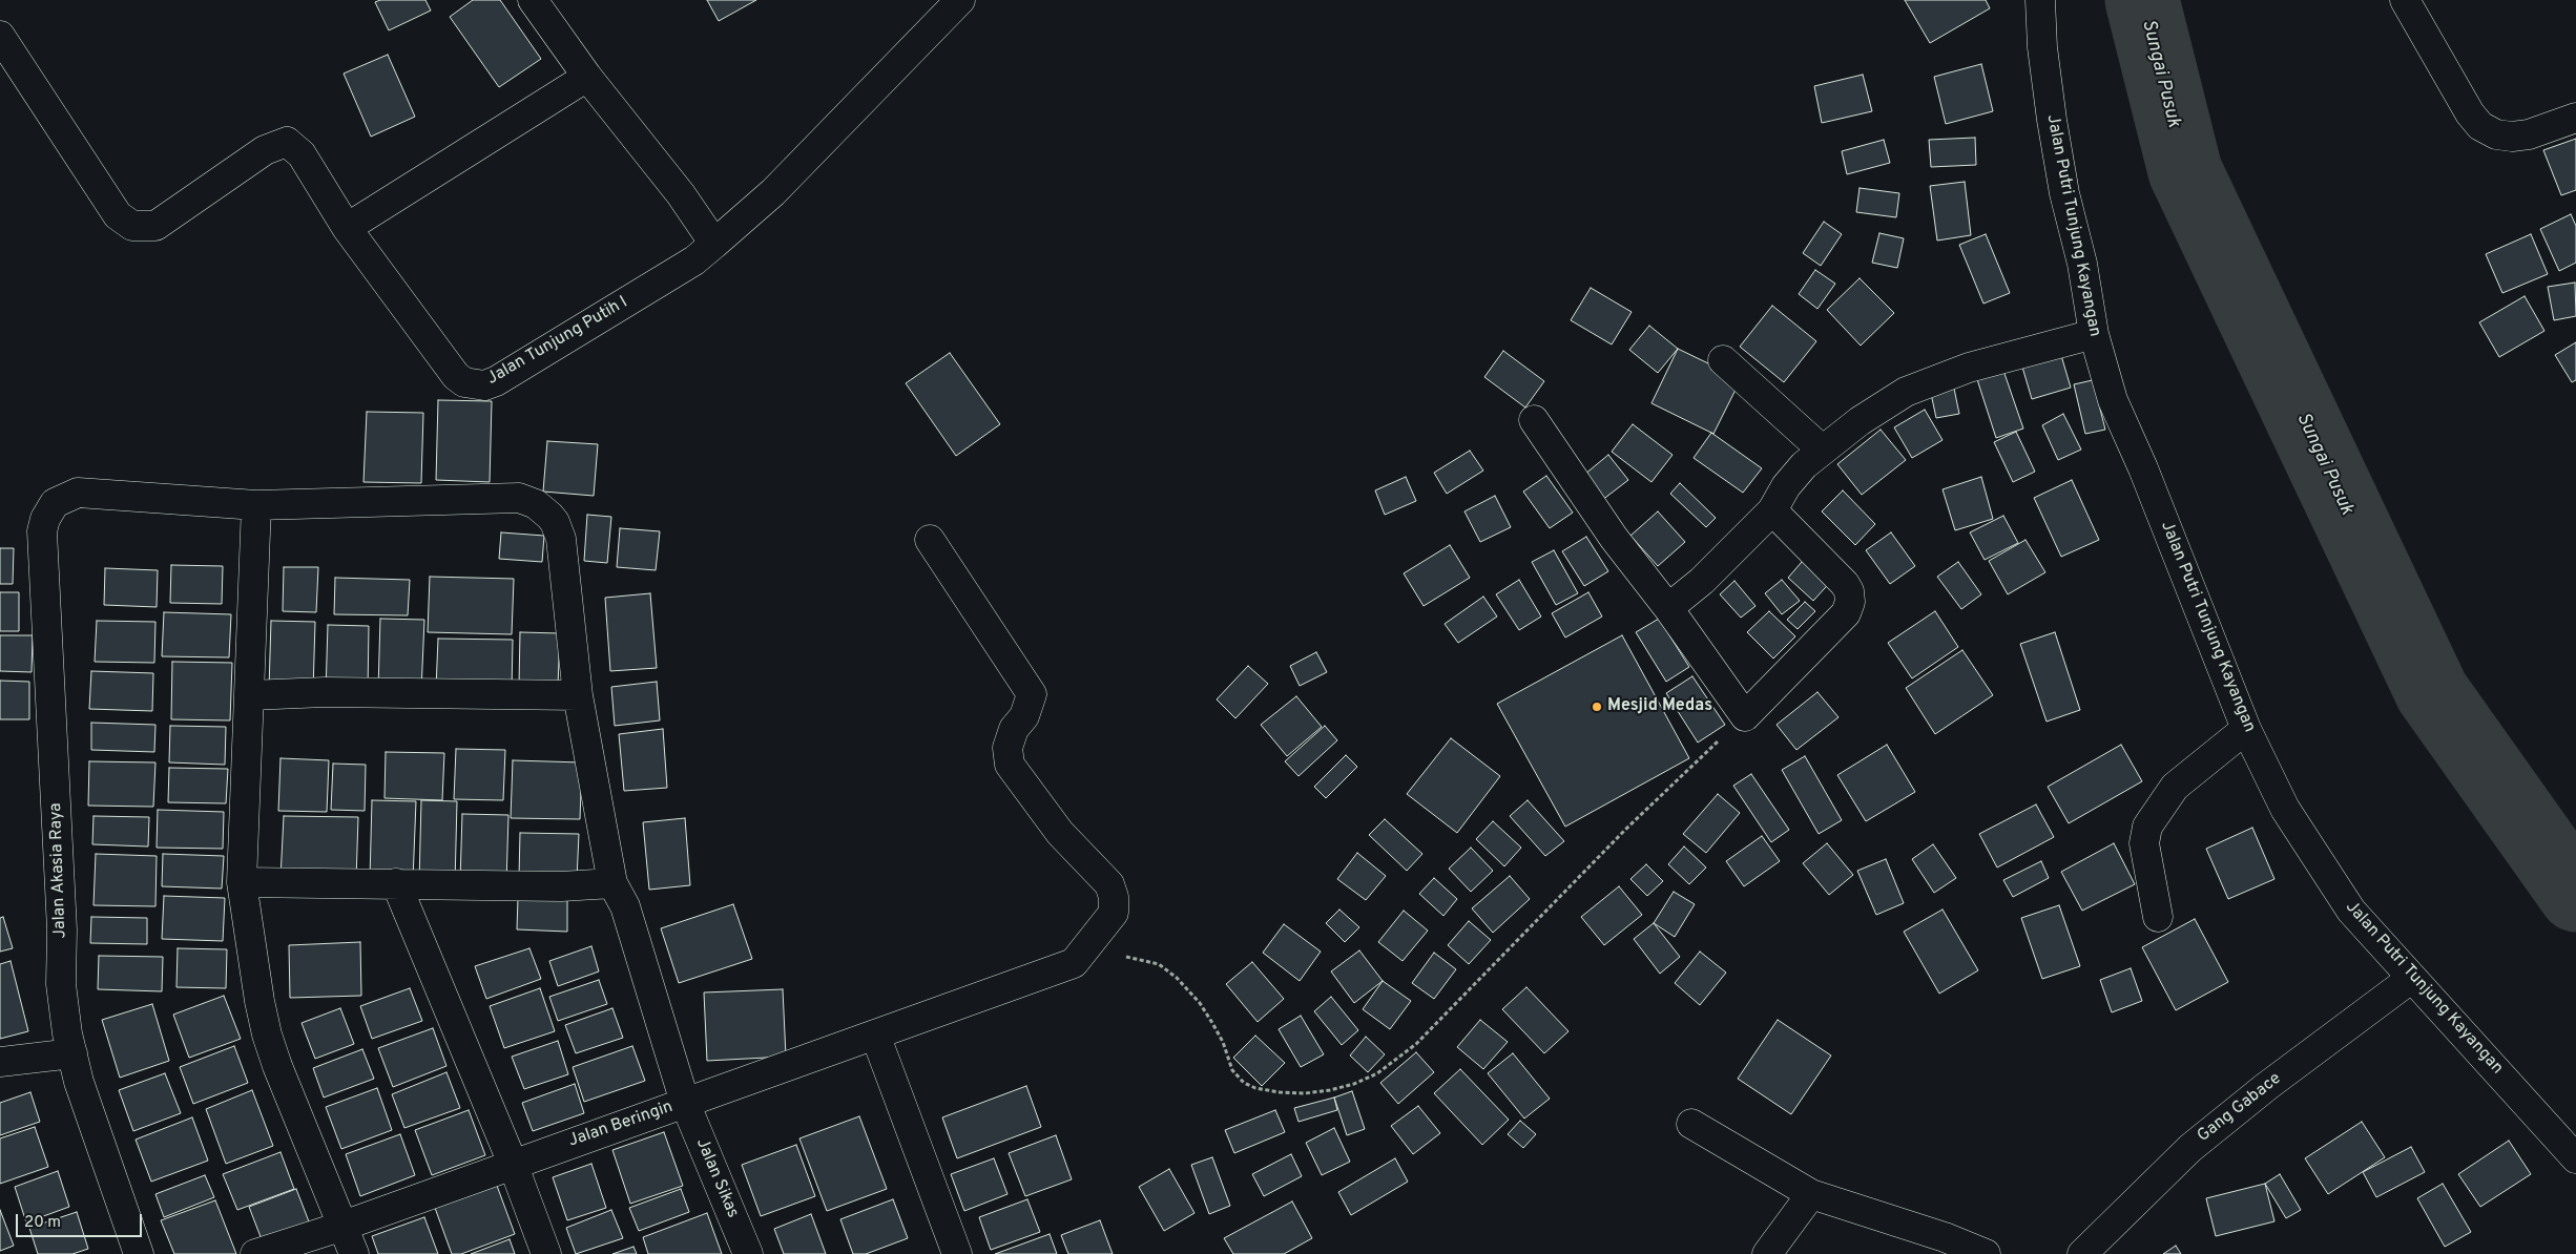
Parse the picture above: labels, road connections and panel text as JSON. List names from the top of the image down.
{
  "streets": {
    "street": [
      "Jalan Putri Tunjung Kayangan",
      "Jalan Tunjung Putih I",
      "Jalan Akasia Raya",
      "Gang Gabace",
      "Jalan Beringin",
      "Jalan Sikas"
    ]
  },
  "crossings": [
    ["Jalan Putri Tunjung Kayangan", "Gang Gabace"],
    ["Jalan Akasia Raya", "Jalan Sikas"],
    ["Jalan Beringin", "Jalan Sikas"]
  ],
  "water": ["Sungai Pusuk"],
  "places": ["Mesjid Medas"],
  "scale_bar": "20 m"
}
